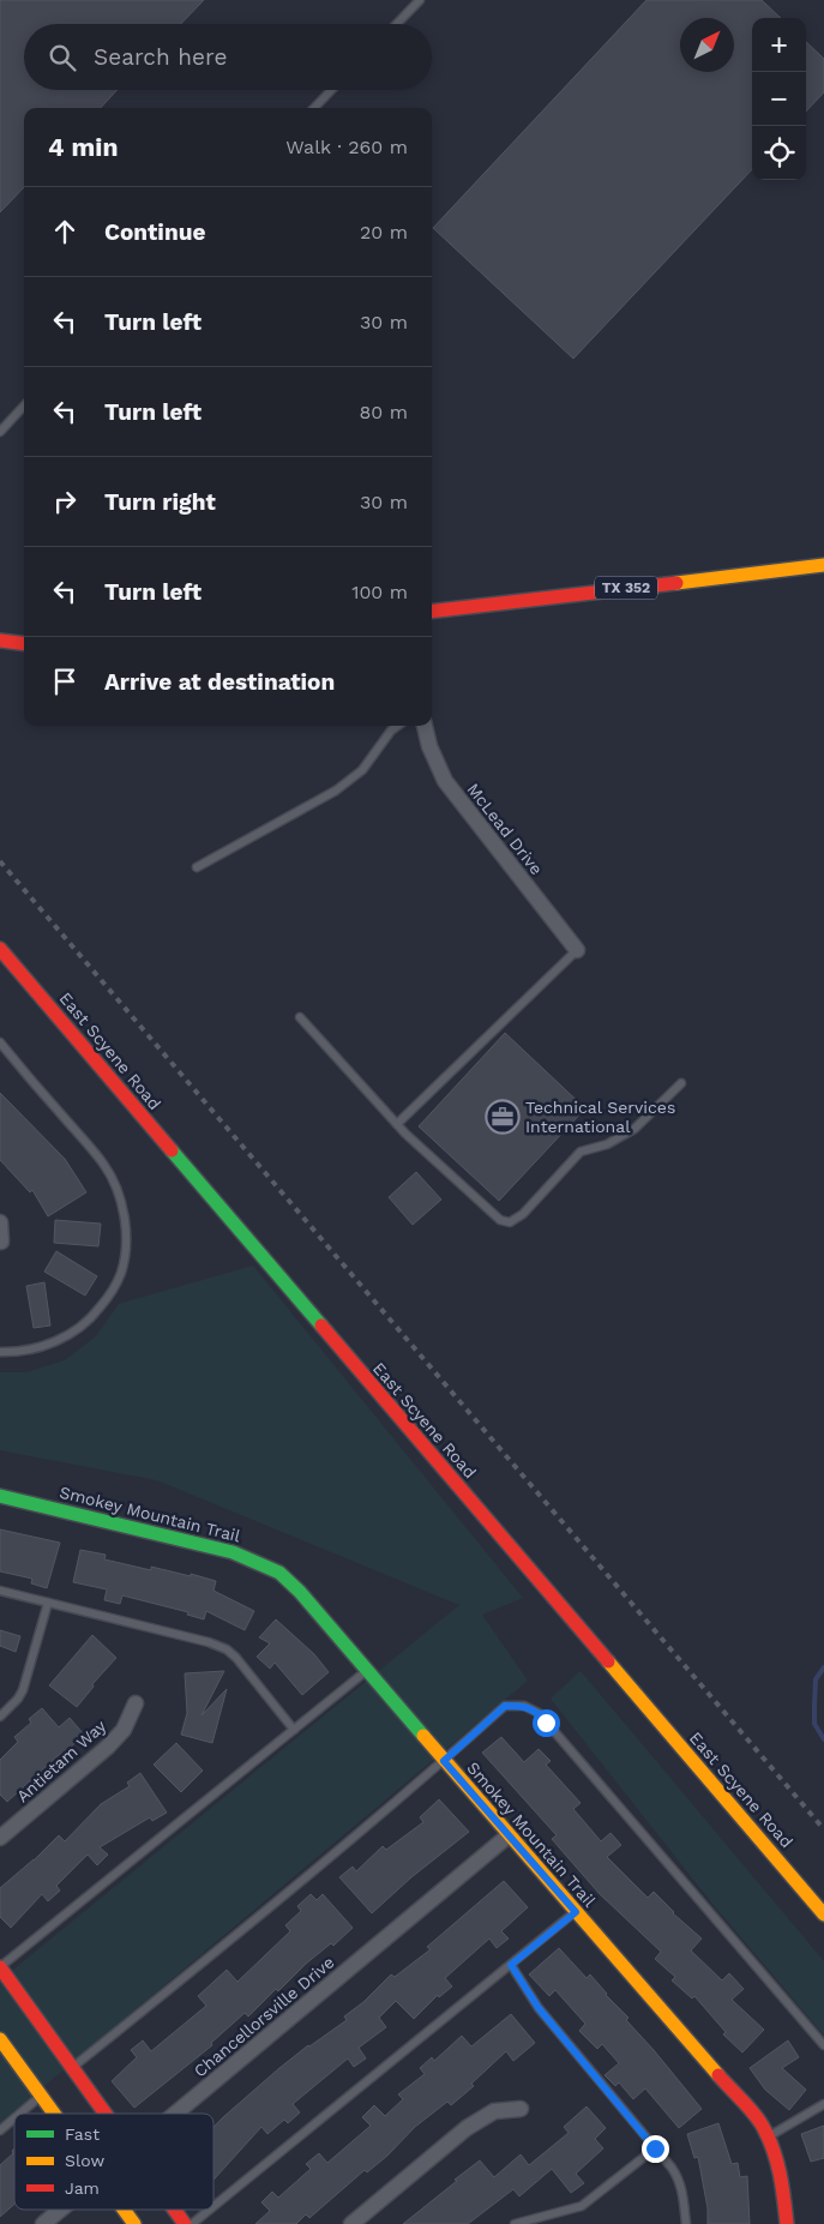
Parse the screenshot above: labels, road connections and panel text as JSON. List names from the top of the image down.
{
  "streets": {
    "street": [
      "TX 352",
      "McLead Drive",
      "East Scyene Road",
      "Smokey Mountain Trail",
      "Antietam Way",
      "Chancellorsville Drive"
    ]
  },
  "crossings": [
    ["Smokey Mountain Trail", "Chancellorsville Drive"]
  ],
  "places": {
    "office": ["Technical Services International"]
  },
  "legend": ["Fast", "Slow", "Jam"],
  "north": "top right",
  "page": {
    "map_buttons": ["+", "−"],
    "search": "Search here",
    "heading": ["4 min", "Walk · 260 m"],
    "list": [
      ["Continue", "20 m"],
      ["Turn left", "30 m"],
      ["Turn left", "80 m"],
      ["Turn right", "30 m"],
      ["Turn left", "100 m"],
      "Arrive at destination"
    ]
  }
}
